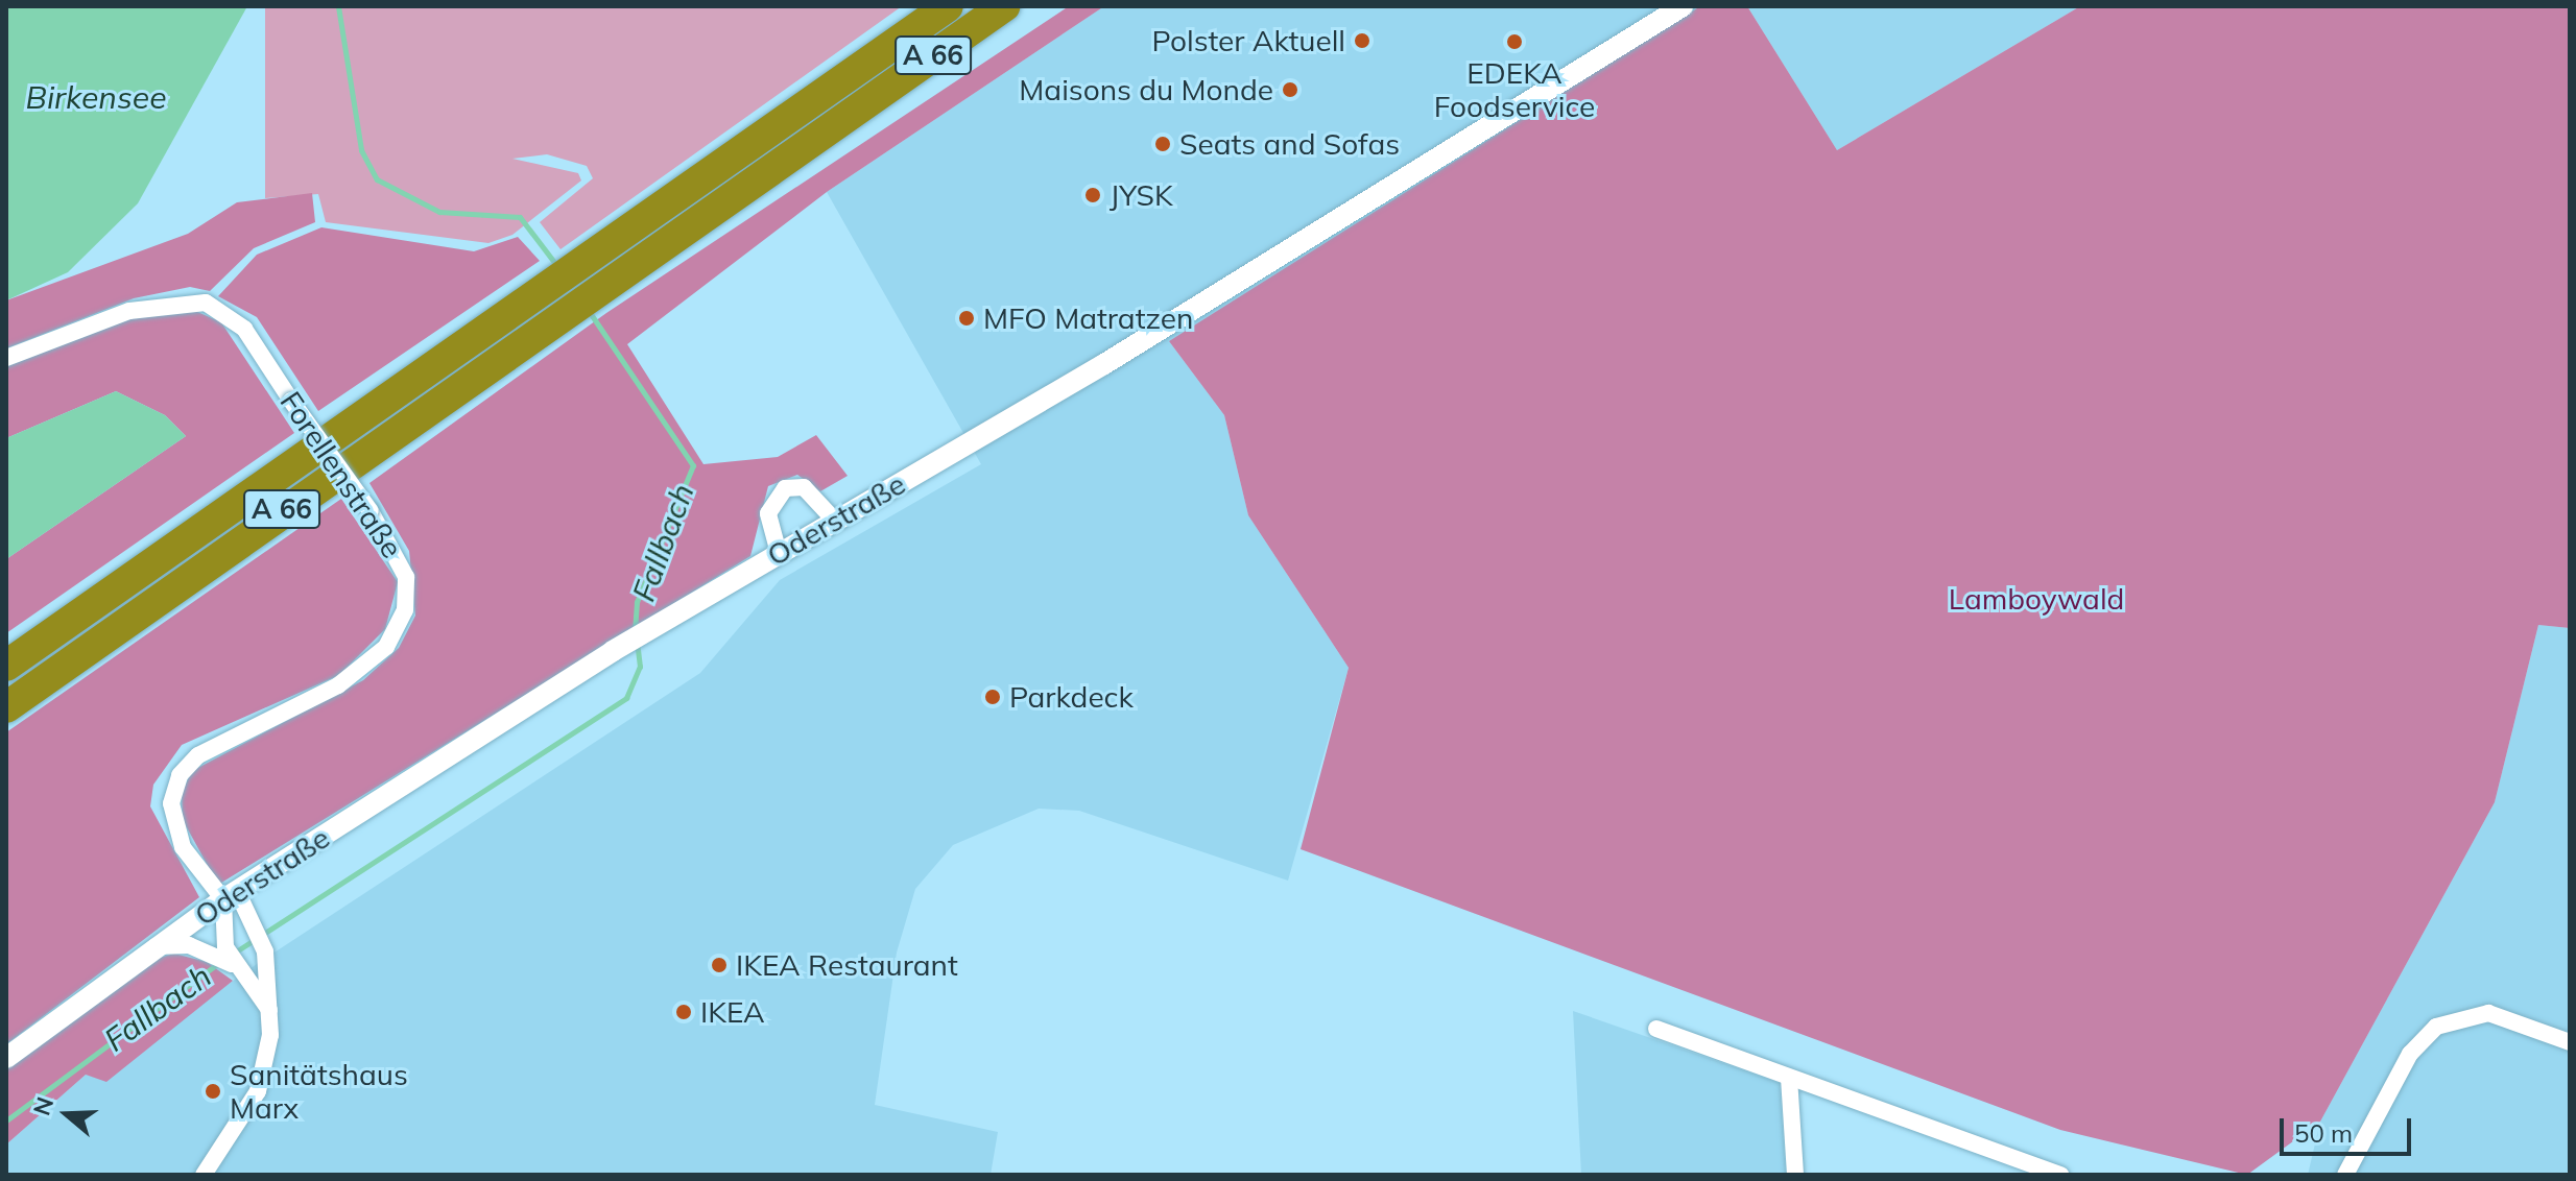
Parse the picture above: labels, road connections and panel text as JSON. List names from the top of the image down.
{
  "streets": {
    "highway": ["A 66"],
    "street": ["Forellenstraße", "Oderstraße"]
  },
  "crossings": [
    ["Forellenstraße", "Oderstraße"]
  ],
  "water": ["Birkensee", "Fallbach"],
  "parks": ["Lamboywald"],
  "places": [
    "Polster Aktuell",
    "EDEKA Foodservice",
    "Maisons du Monde",
    "Seats and Sofas",
    "JYSK",
    "MFO Matratzen",
    "Parkdeck",
    "IKEA Restaurant",
    "IKEA",
    "Sanitätshaus Marx"
  ],
  "scale_bar": "50 m",
  "north": "left"
}
